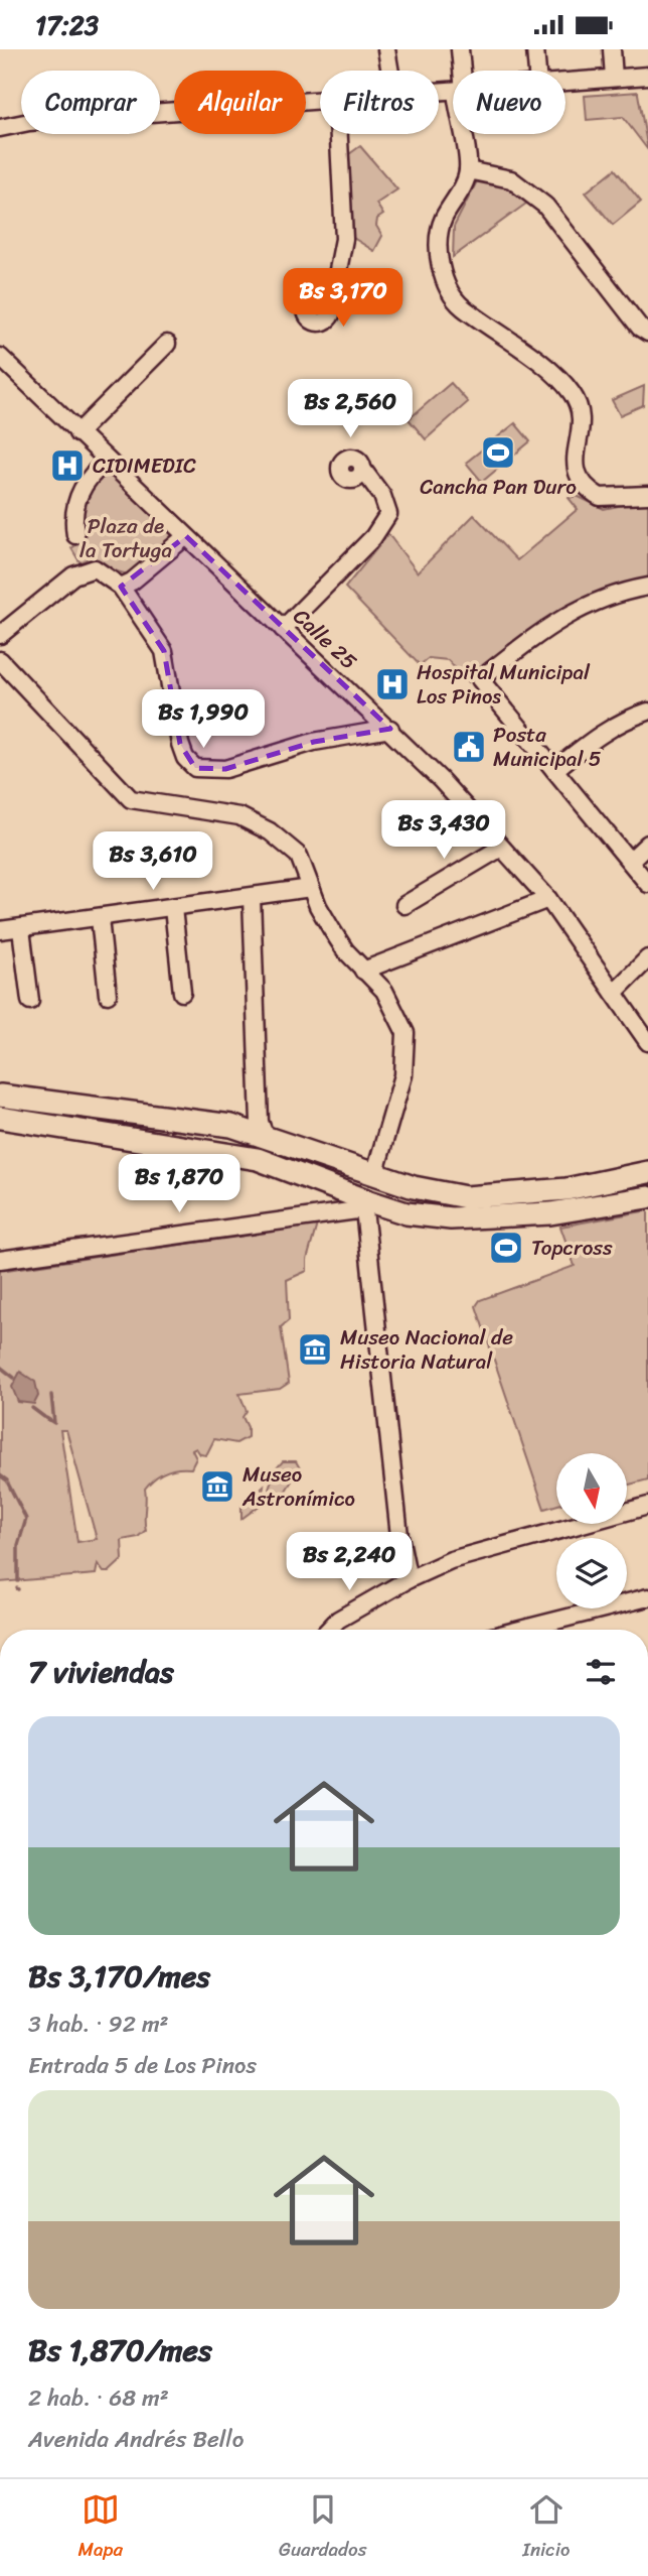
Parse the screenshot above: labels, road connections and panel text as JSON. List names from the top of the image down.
{
  "streets": {
    "street": ["Calle 25"]
  },
  "parks": ["Plaza de la Tortuga"],
  "places": {
    "sports": ["Cancha Pan Duro", "Topcross"],
    "hospital": ["CIDIMEDIC", "Hospital Municipal Los Pinos"],
    "public building": ["Posta Municipal 5"],
    "museum": ["Museo Nacional de Historia Natural", "Museo Astronímico"]
  },
  "north": "bottom",
  "page": {
    "status": "17:23",
    "chip": [
      "Comprar",
      "Alquilar",
      "Filtros",
      "Nuevo"
    ],
    "price": [
      "Bs 3,170",
      "Bs 2,560",
      "Bs 1,990",
      "Bs 3,430",
      "Bs 3,610",
      "Bs 1,870",
      "Bs 2,240"
    ],
    "heading": "7 viviendas",
    "list": [
      {
        "name": "Bs 3,170/mes",
        "note": "3 hab. · 92 m² · Entrada 5 de Los Pinos"
      },
      {
        "name": "Bs 1,870/mes",
        "note": "2 hab. · 68 m² · Avenida Andrés Bello"
      }
    ],
    "tabs": ["Mapa", "Guardados", "Inicio"]
  }
}
